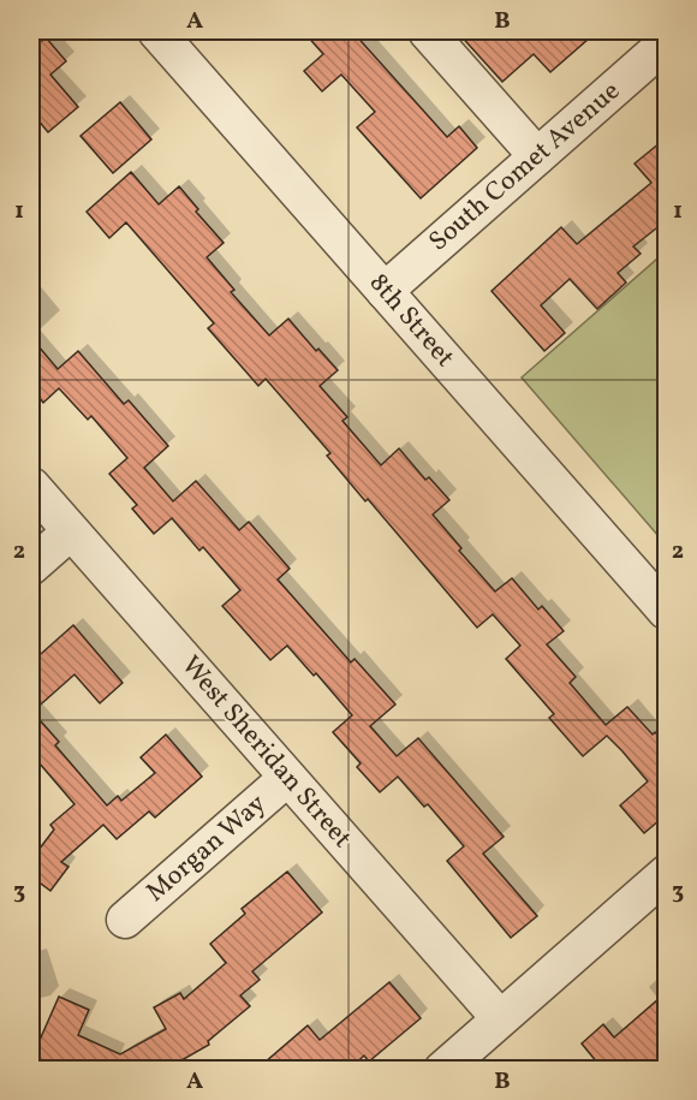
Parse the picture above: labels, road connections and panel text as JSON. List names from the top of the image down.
{
  "streets": {
    "street": [
      "South Comet Avenue",
      "8th Street",
      "West Sheridan Street",
      "Morgan Way"
    ]
  },
  "crossings": [
    ["South Comet Avenue", "8th Street"],
    ["West Sheridan Street", "Morgan Way"]
  ],
  "grid": {
    "columns": ["A", "B"],
    "rows": ["1", "2", "3"]
  }
}
